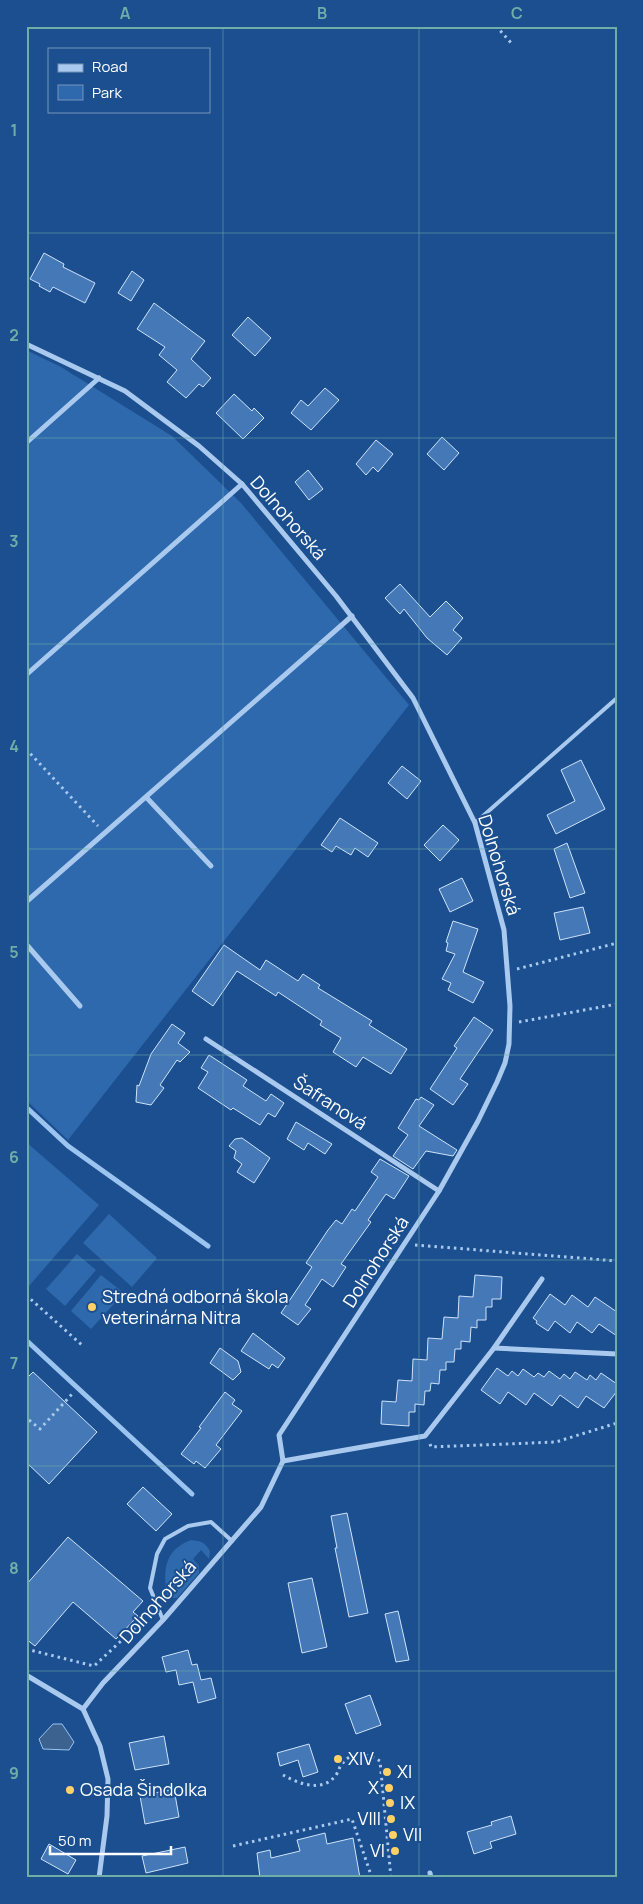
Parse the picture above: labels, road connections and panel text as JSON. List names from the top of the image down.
{
  "streets": {
    "street": ["Dolnohorská", "Šafranová"]
  },
  "crossings": [
    ["Dolnohorská", "Šafranová"]
  ],
  "places": [
    "Stredná odborná škola veterinárna Nitra",
    "XIV",
    "XI",
    "X",
    "Osada Šindolka",
    "IX",
    "VIII",
    "VII",
    "VI"
  ],
  "legend": ["Road", "Park"],
  "scale_bar": "50 m",
  "grid": {
    "columns": ["A", "B", "C"],
    "rows": [
      "1",
      "2",
      "3",
      "4",
      "5",
      "6",
      "7",
      "8",
      "9"
    ]
  }
}
